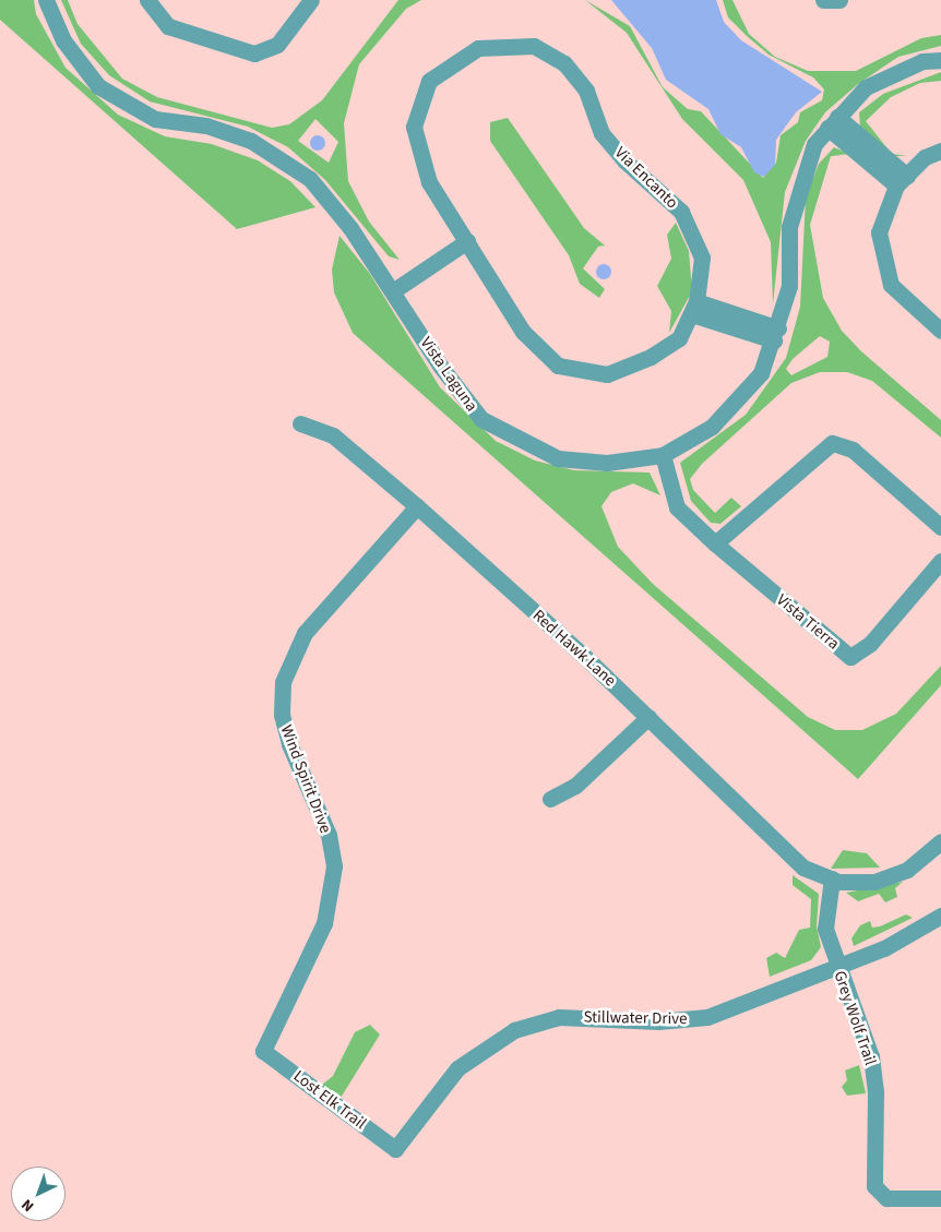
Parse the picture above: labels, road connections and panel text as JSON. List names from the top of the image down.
{
  "streets": {
    "street": [
      "Via Encanto",
      "Vista Laguna",
      "Vista Tierra",
      "Red Hawk Lane",
      "Wind Spirit Drive",
      "Stillwater Drive",
      "Grey Wolf Trail",
      "Lost Elk Trail"
    ]
  },
  "crossings": [
    ["Vista Laguna", "Vista Tierra"],
    ["Red Hawk Lane", "Wind Spirit Drive"],
    ["Red Hawk Lane", "Grey Wolf Trail"],
    ["Wind Spirit Drive", "Lost Elk Trail"],
    ["Stillwater Drive", "Grey Wolf Trail"],
    ["Stillwater Drive", "Lost Elk Trail"]
  ],
  "north": "bottom left"
}
